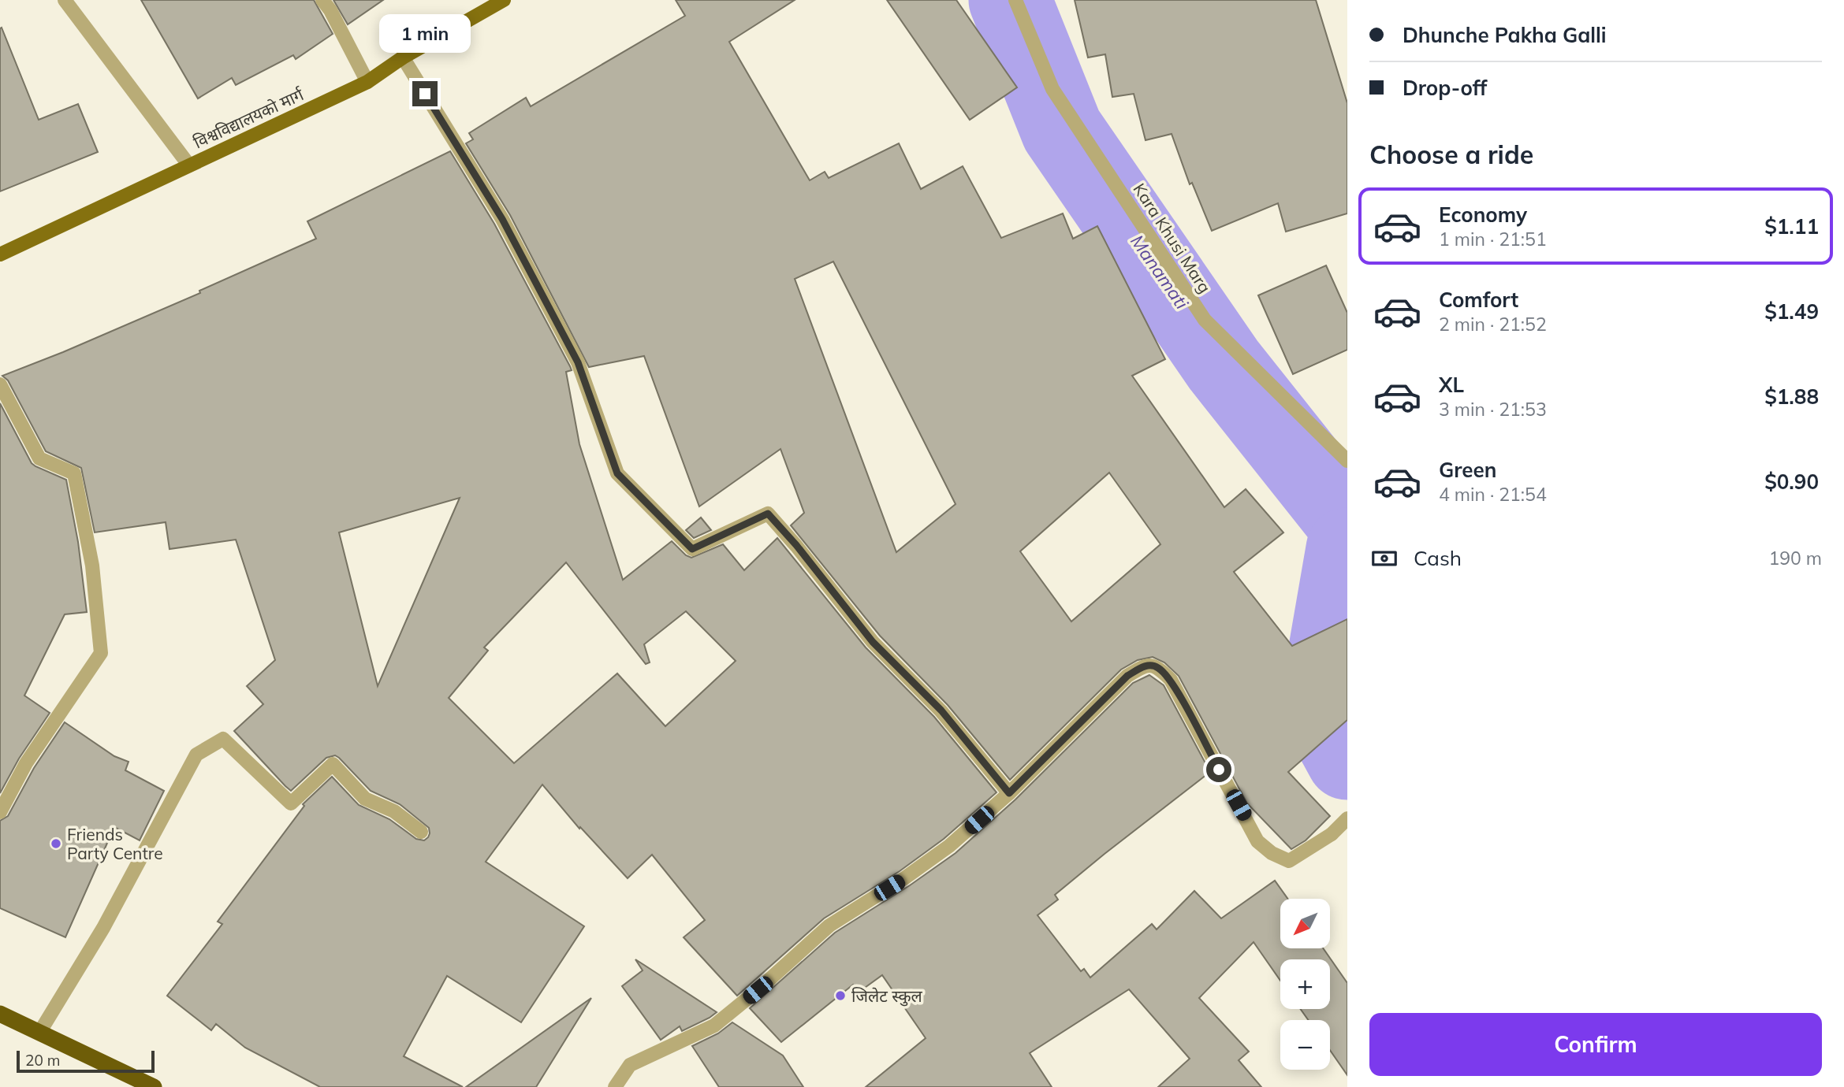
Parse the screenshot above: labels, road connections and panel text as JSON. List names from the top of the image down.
{
  "streets": {
    "main road": ["विश्वविद्यालयको मार्ग"],
    "street": ["Kara Khusi Marg"]
  },
  "water": ["Manamati"],
  "places": ["Friends Party Centre", "जिलेट स्कुल"],
  "scale_bar": "20 m",
  "north": "bottom left",
  "page": {
    "banner": ["Dhunche Pakha Galli", "Drop-off"],
    "bubble": "1 min",
    "heading": "Choose a ride",
    "list": [
      {
        "name": "Economy",
        "note": "1 min · 21:51",
        "value": "$1.11"
      },
      {
        "name": "Comfort",
        "note": "2 min · 21:52",
        "value": "$1.49"
      },
      {
        "name": "XL",
        "note": "3 min · 21:53",
        "value": "$1.88"
      },
      {
        "name": "Green",
        "note": "4 min · 21:54",
        "value": "$0.90"
      }
    ],
    "pay": ["Cash", "190 m"],
    "map_buttons": ["+", "−"],
    "buttons": "Confirm",
    "scale": "20 m"
  }
}
